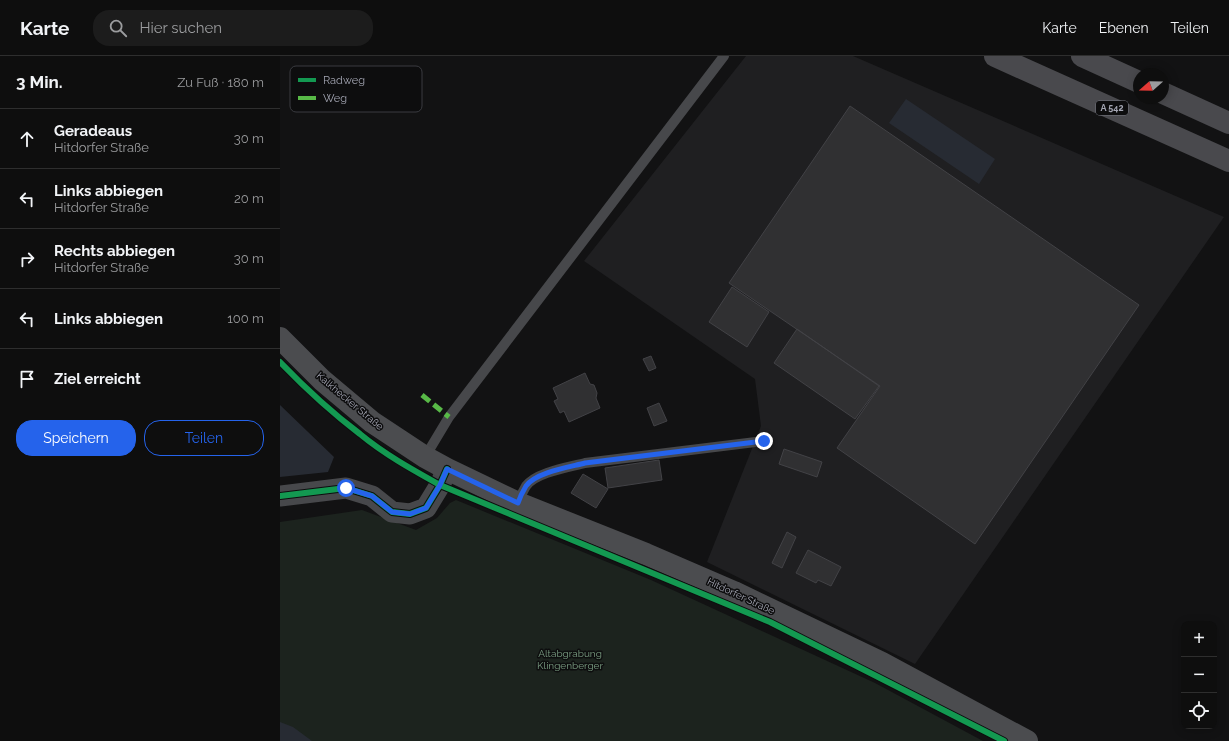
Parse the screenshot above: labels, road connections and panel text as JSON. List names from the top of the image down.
{
  "streets": {
    "highway": ["A 542"],
    "main road": ["Kalkhecker Straße", "Hitdorfer Straße"]
  },
  "crossings": [
    ["Kalkhecker Straße", "Hitdorfer Straße"]
  ],
  "parks": ["Altabgrabung Klingenberger"],
  "legend": ["Radweg", "Weg"],
  "north": "left",
  "page": {
    "header": "Karte",
    "search": "Hier suchen",
    "nav": ["Karte", "Ebenen", "Teilen"],
    "heading": ["3 Min.", "Zu Fuß · 180 m"],
    "list": [
      ["Geradeaus", "Hitdorfer Straße", "30 m"],
      ["Links abbiegen", "Hitdorfer Straße", "20 m"],
      ["Rechts abbiegen", "Hitdorfer Straße", "30 m"],
      ["Links abbiegen", "100 m"],
      "Ziel erreicht"
    ],
    "buttons": ["Speichern", "Teilen"],
    "map_buttons": ["+", "−"]
  }
}
